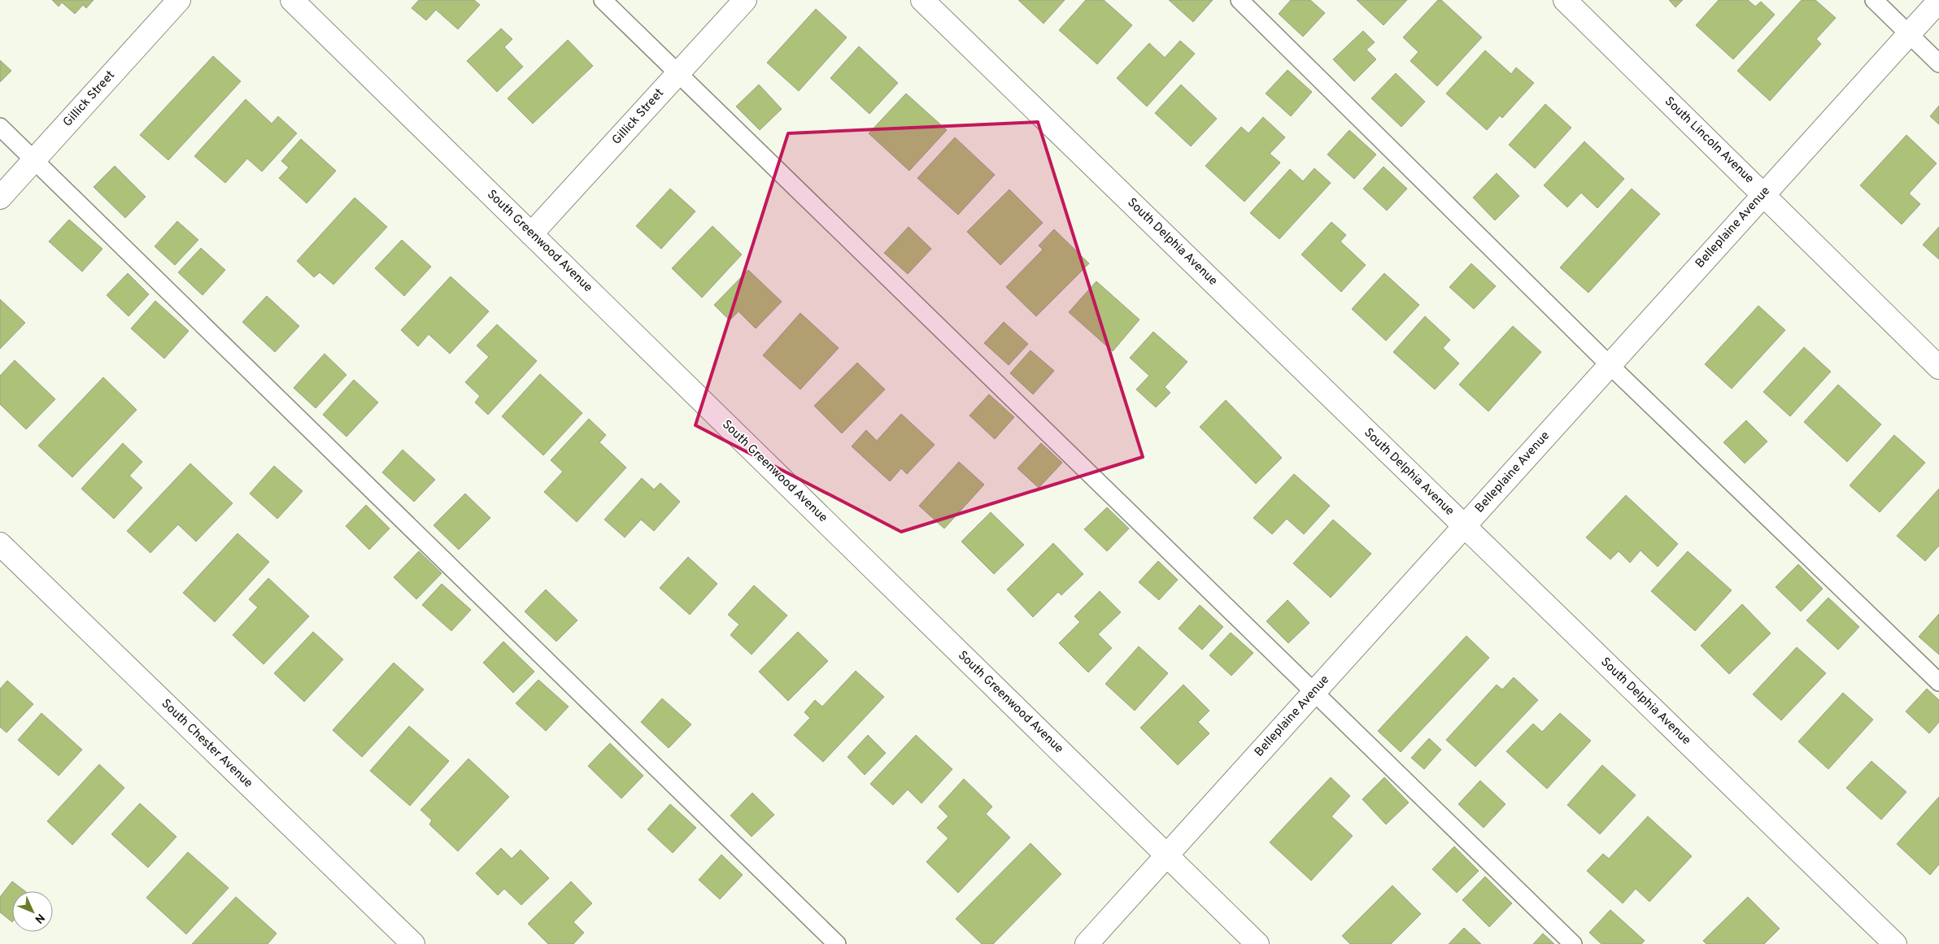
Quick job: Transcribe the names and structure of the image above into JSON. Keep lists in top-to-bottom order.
{
  "streets": {
    "street": [
      "Gillick Street",
      "South Lincoln Avenue",
      "Belleplaine Avenue",
      "South Greenwood Avenue",
      "South Delphia Avenue",
      "South Chester Avenue"
    ]
  },
  "crossings": [
    ["Gillick Street", "South Greenwood Avenue"],
    ["South Lincoln Avenue", "Belleplaine Avenue"],
    ["Belleplaine Avenue", "South Greenwood Avenue"],
    ["Belleplaine Avenue", "South Delphia Avenue"]
  ],
  "north": "bottom right"
}
